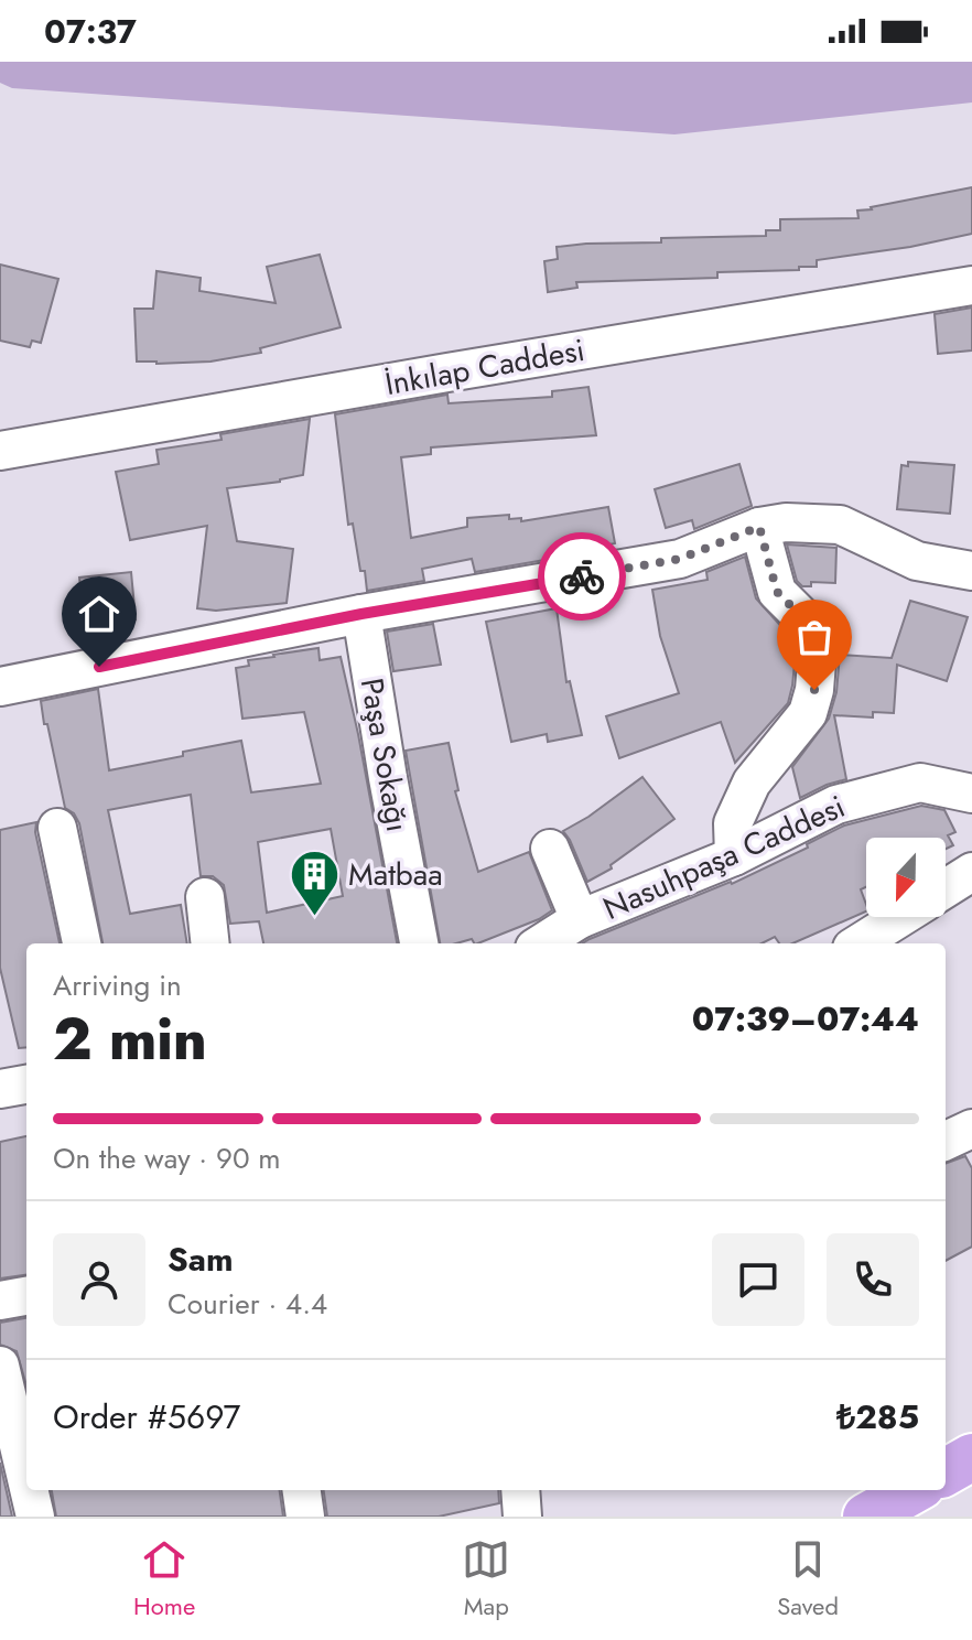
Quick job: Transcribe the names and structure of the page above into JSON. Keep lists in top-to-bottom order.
{
  "streets": {
    "street": ["İnkılap Caddesi", "Paşa Sokağı", "Nasuhpaşa Caddesi"]
  },
  "places": {
    "building": ["Matbaa"]
  },
  "north": "bottom",
  "page": {
    "status": "07:37",
    "heading": ["2 min", "Arriving in", "07:39–07:44"],
    "panel": [
      "Sam",
      "Courier · 4.4",
      "Order #5697",
      "₺285"
    ],
    "bar": "On the way · 90 m",
    "tabs": ["Home", "Map", "Saved"]
  }
}
